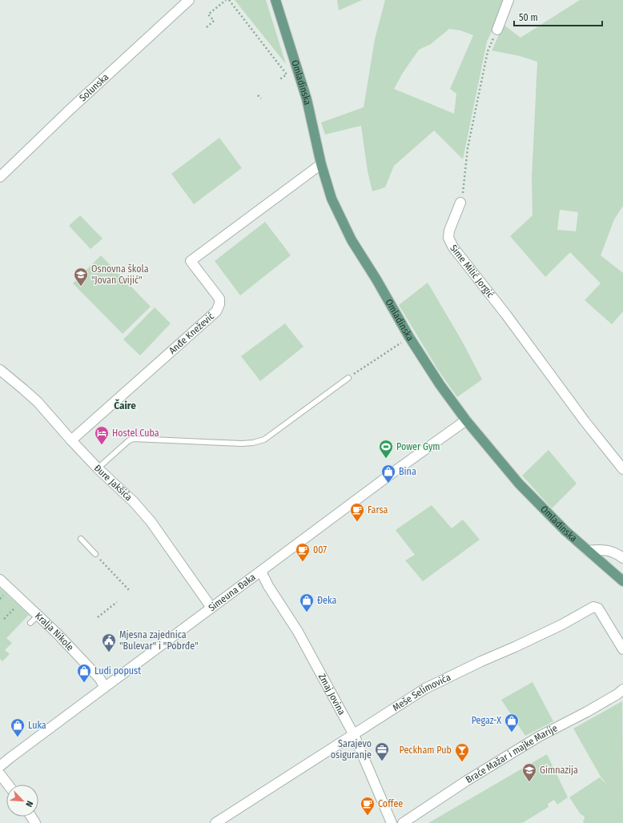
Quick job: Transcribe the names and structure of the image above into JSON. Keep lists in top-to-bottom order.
{
  "streets": {
    "main road": ["Omladinska"],
    "street": [
      "Solunska",
      "Sime Milić Jorgić",
      "Anđe Knežević",
      "Đure Jakšića",
      "Simeuna Đaka",
      "Kralja Nikole",
      "Meše Selimovića",
      "Zmaj Jovina",
      "Braće Mažar i majke Marije"
    ]
  },
  "crossings": [
    ["Omladinska", "Anđe Knežević"],
    ["Omladinska", "Simeuna Đaka"],
    ["Anđe Knežević", "Đure Jakšića"],
    ["Đure Jakšića", "Simeuna Đaka"],
    ["Simeuna Đaka", "Kralja Nikole"],
    ["Simeuna Đaka", "Zmaj Jovina"],
    ["Meše Selimovića", "Zmaj Jovina"]
  ],
  "districts": ["Čaire"],
  "places": {
    "school or university": ["Osnovna škola \"Jovan Cvijić\"", "Gimnazija"],
    "hotel": ["Hostel Cuba"],
    "sports": ["Power Gym"],
    "shop": [
      "Bina",
      "Đeka",
      "Ludi popust",
      "Pegaz-X",
      "Luka"
    ],
    "cafe": ["Farsa", "007", "Coffee"],
    "public building": ["Mjesna zajednica \"Bulevar\" i \"Pobrđe\""],
    "office": ["Sarajevo osiguranje"],
    "bar": ["Peckham Pub"]
  },
  "scale_bar": "50 m",
  "north": "bottom right"
}
